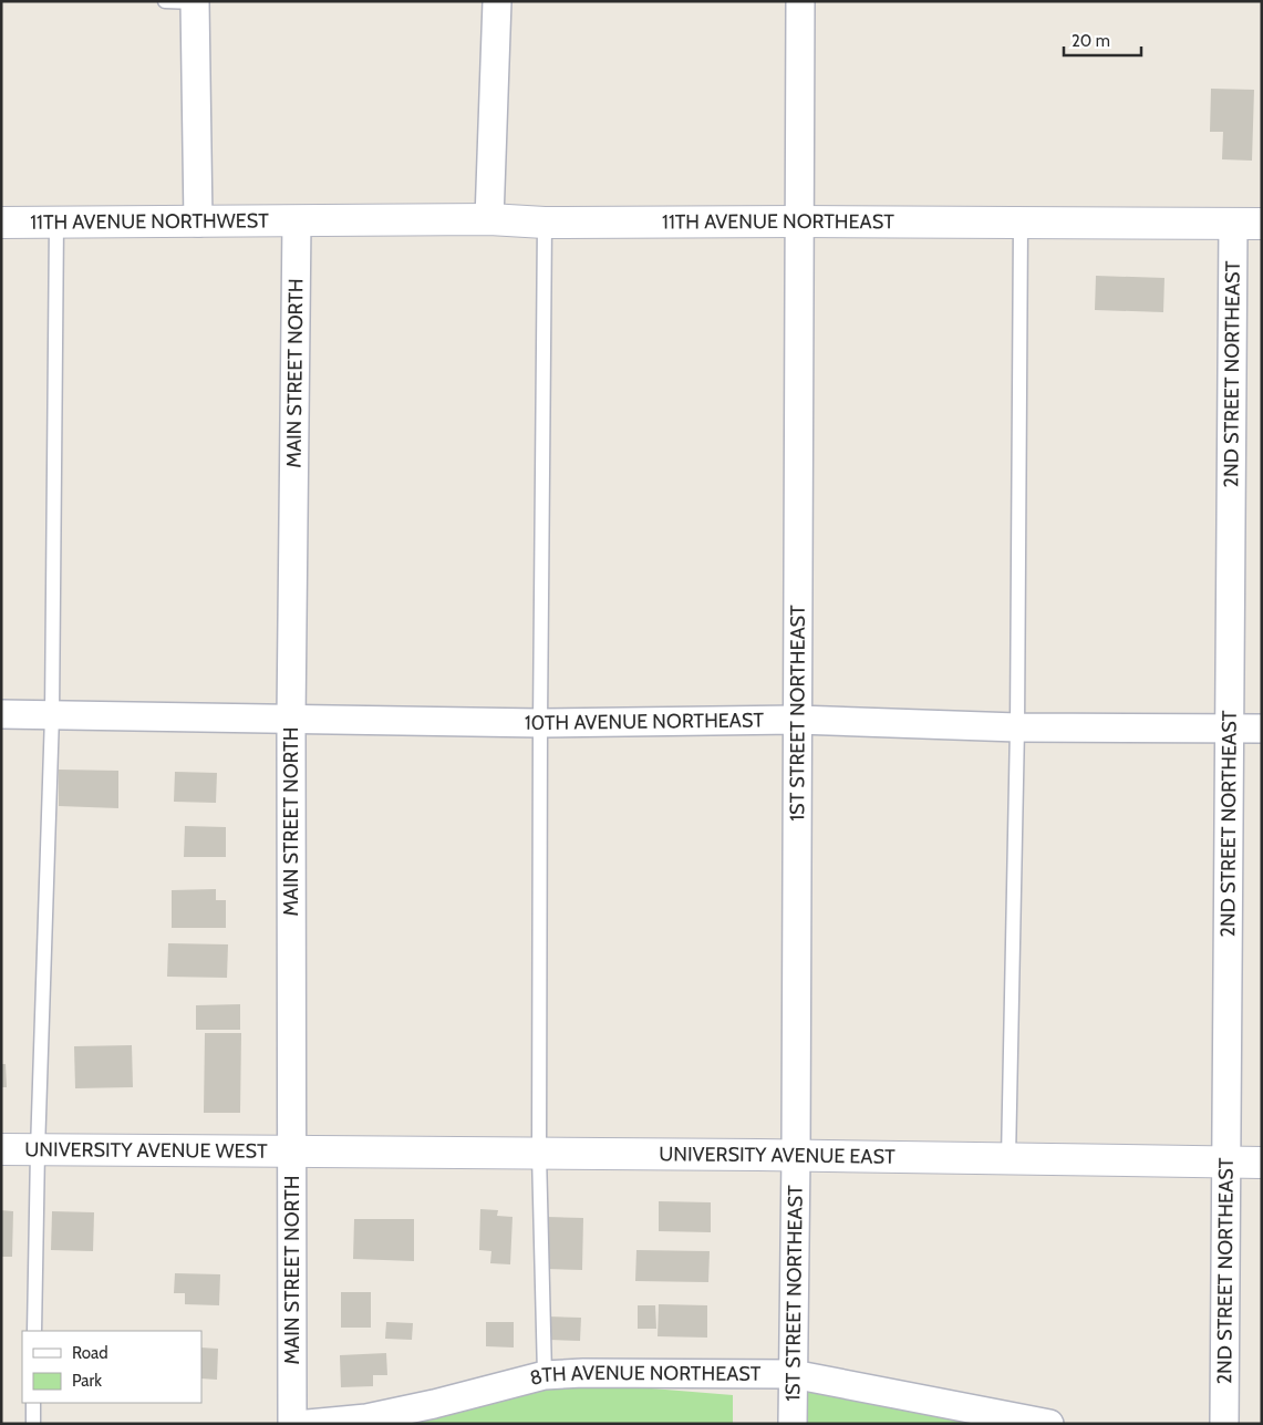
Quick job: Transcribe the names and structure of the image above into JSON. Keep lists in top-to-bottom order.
{
  "streets": {
    "street": [
      "11TH AVENUE NORTHWEST",
      "11TH AVENUE NORTHEAST",
      "MAIN STREET NORTH",
      "2ND STREET NORTHEAST",
      "1ST STREET NORTHEAST",
      "10TH AVENUE NORTHEAST",
      "UNIVERSITY AVENUE WEST",
      "UNIVERSITY AVENUE EAST",
      "8TH AVENUE NORTHEAST"
    ]
  },
  "crossings": [
    ["11TH AVENUE NORTHWEST", "11TH AVENUE NORTHEAST"],
    ["11TH AVENUE NORTHWEST", "MAIN STREET NORTH"],
    ["11TH AVENUE NORTHEAST", "MAIN STREET NORTH"],
    ["11TH AVENUE NORTHEAST", "2ND STREET NORTHEAST"],
    ["11TH AVENUE NORTHEAST", "1ST STREET NORTHEAST"],
    ["MAIN STREET NORTH", "10TH AVENUE NORTHEAST"],
    ["MAIN STREET NORTH", "UNIVERSITY AVENUE WEST"],
    ["MAIN STREET NORTH", "UNIVERSITY AVENUE EAST"],
    ["2ND STREET NORTHEAST", "10TH AVENUE NORTHEAST"],
    ["2ND STREET NORTHEAST", "UNIVERSITY AVENUE EAST"],
    ["1ST STREET NORTHEAST", "10TH AVENUE NORTHEAST"],
    ["1ST STREET NORTHEAST", "UNIVERSITY AVENUE EAST"],
    ["1ST STREET NORTHEAST", "8TH AVENUE NORTHEAST"],
    ["UNIVERSITY AVENUE WEST", "UNIVERSITY AVENUE EAST"]
  ],
  "legend": ["Road", "Park"],
  "scale_bar": "20 m"
}
